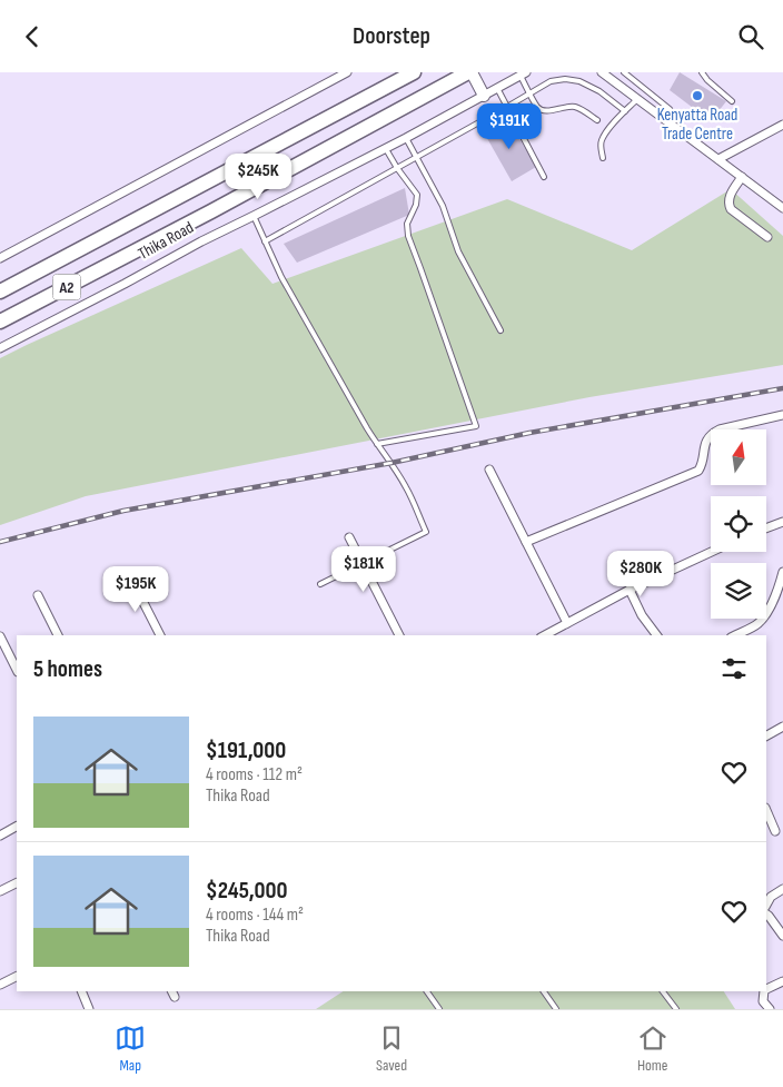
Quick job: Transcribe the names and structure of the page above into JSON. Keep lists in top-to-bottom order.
{
  "streets": {
    "highway": ["Thika Road", "A2"]
  },
  "places": ["Kenyatta Road Trade Centre"],
  "north": "top",
  "page": {
    "header": "Doorstep",
    "price": [
      "$191K",
      "$245K",
      "$181K",
      "$280K",
      "$195K"
    ],
    "heading": "5 homes",
    "list": [
      {
        "name": "$191,000",
        "note": "4 rooms · 112 m² · Thika Road"
      },
      {
        "name": "$245,000",
        "note": "4 rooms · 144 m² · Thika Road"
      }
    ],
    "tabs": ["Map", "Saved", "Home"]
  }
}
